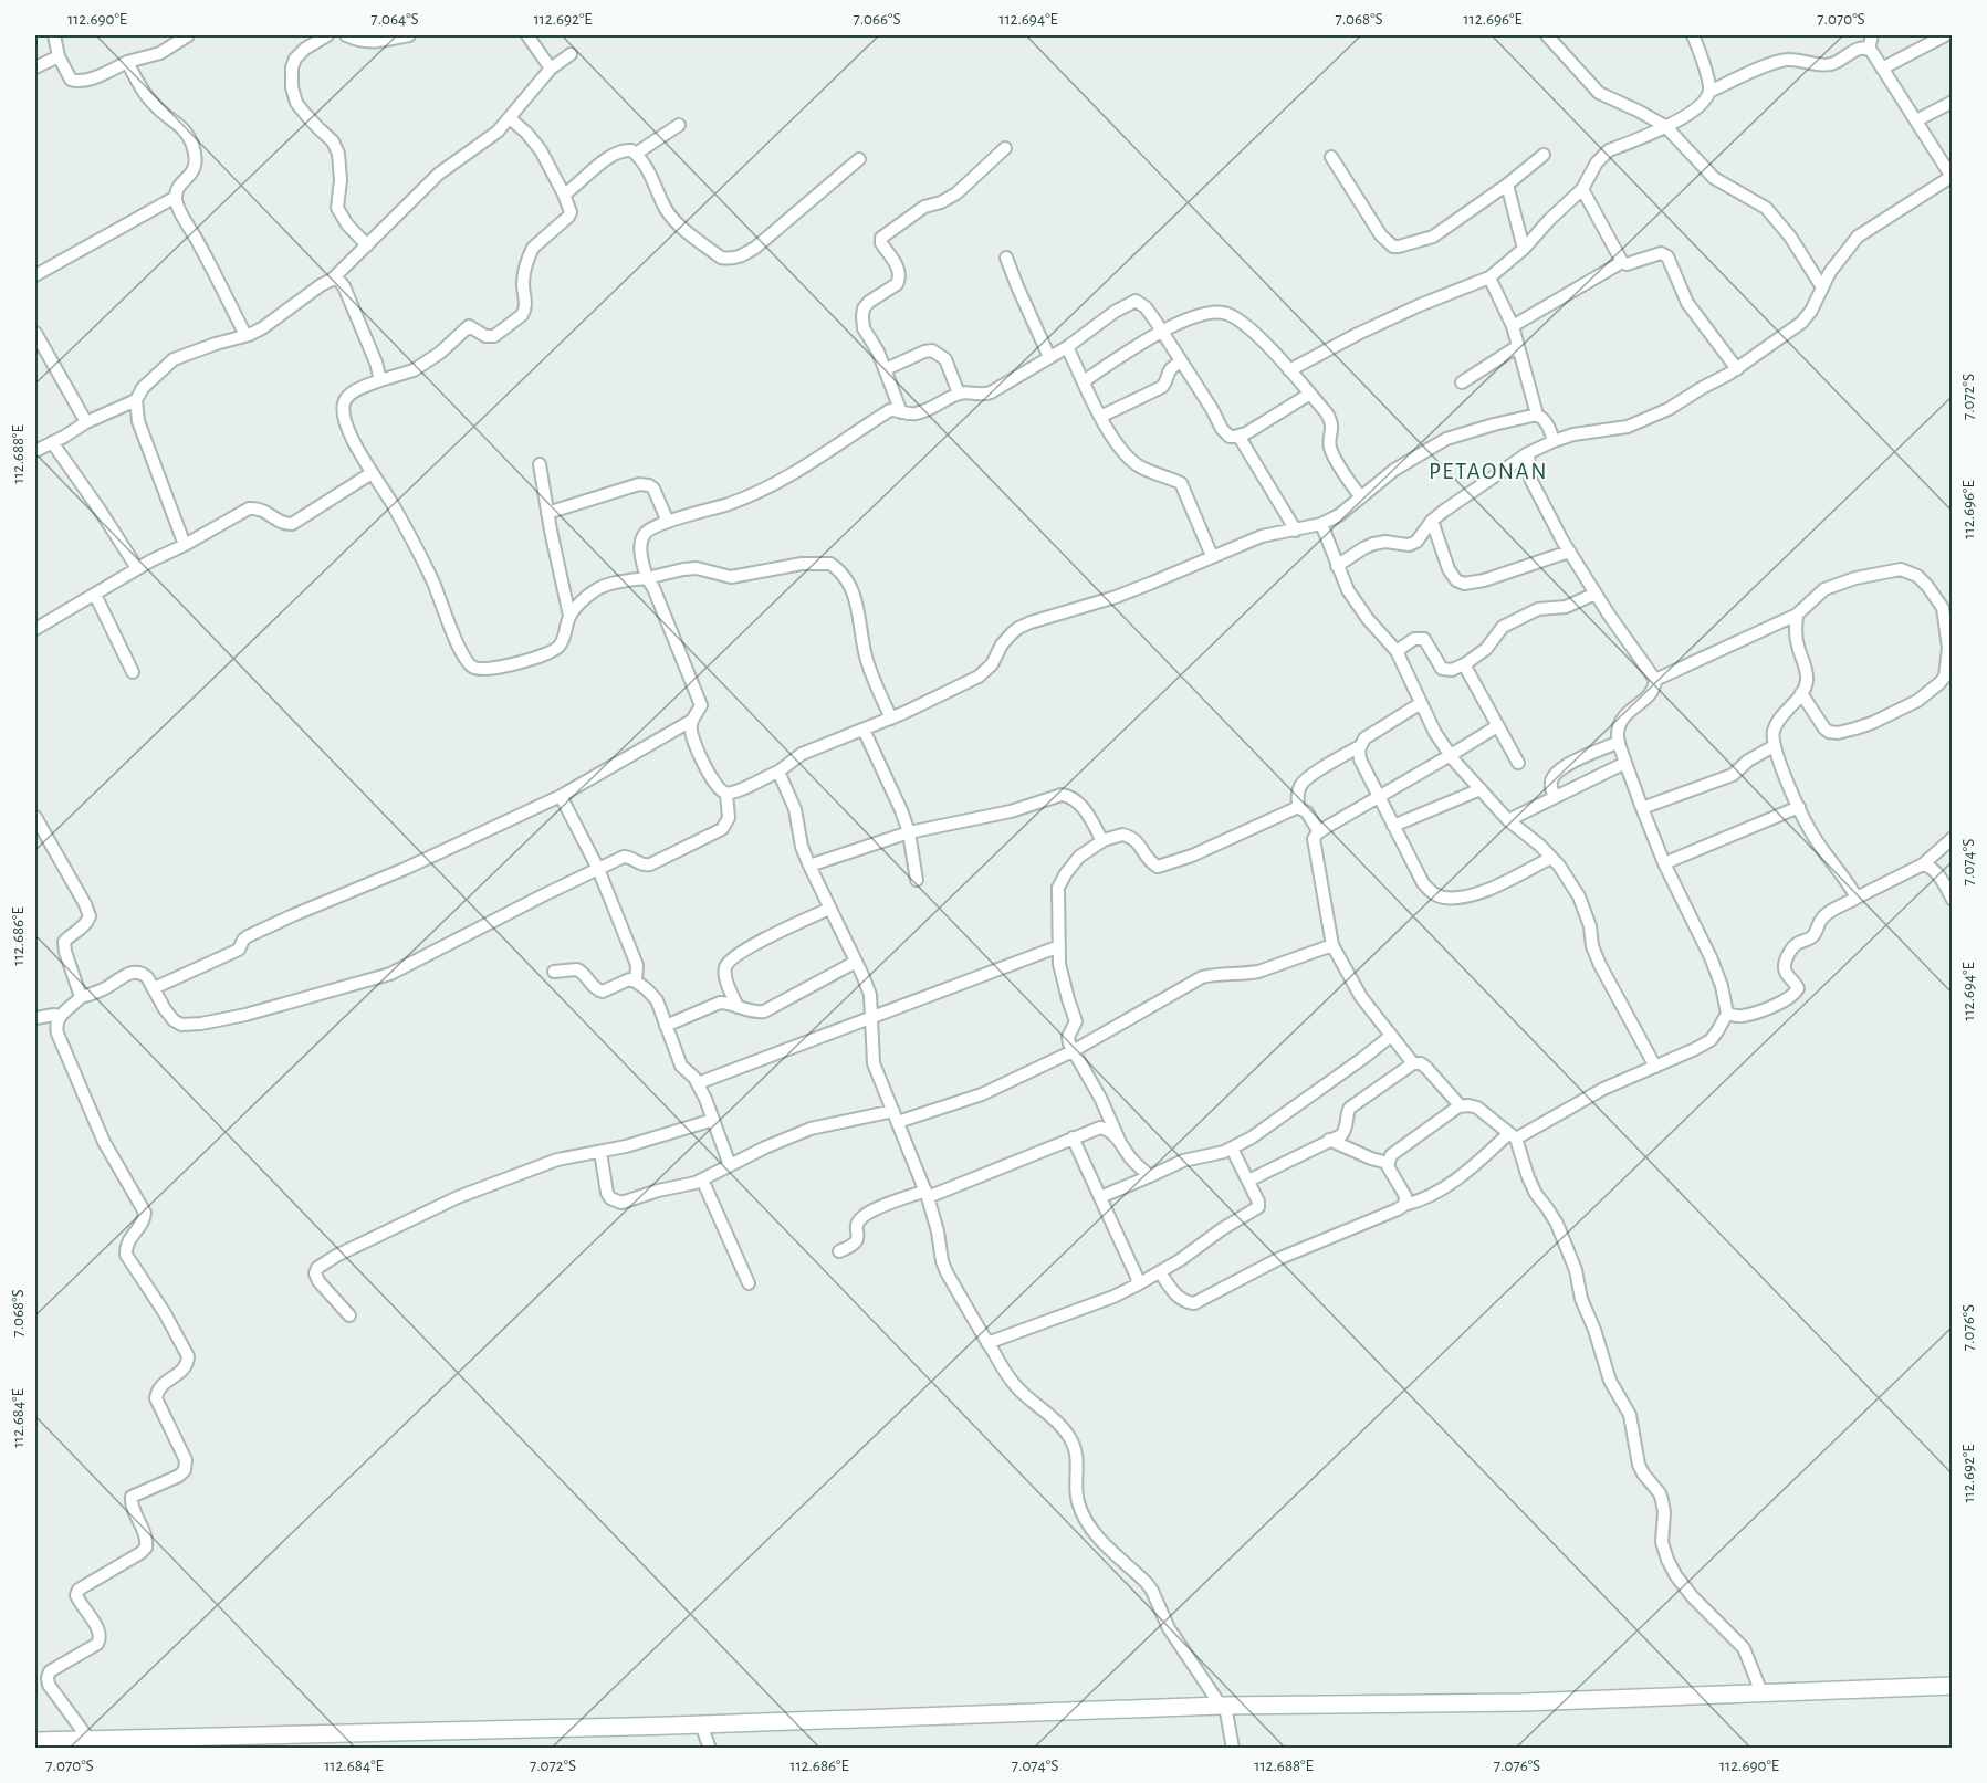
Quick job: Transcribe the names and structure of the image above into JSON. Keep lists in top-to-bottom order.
{
  "districts": ["PETAONAN"],
  "coordinates": [
    "112.690°E",
    "7.064°S",
    "112.692°E",
    "7.066°S",
    "112.694°E",
    "7.068°S",
    "112.696°E",
    "7.070°S",
    "7.072°S",
    "112.688°E",
    "7.074°S",
    "112.686°E",
    "7.076°S",
    "112.684°E"
  ]
}
